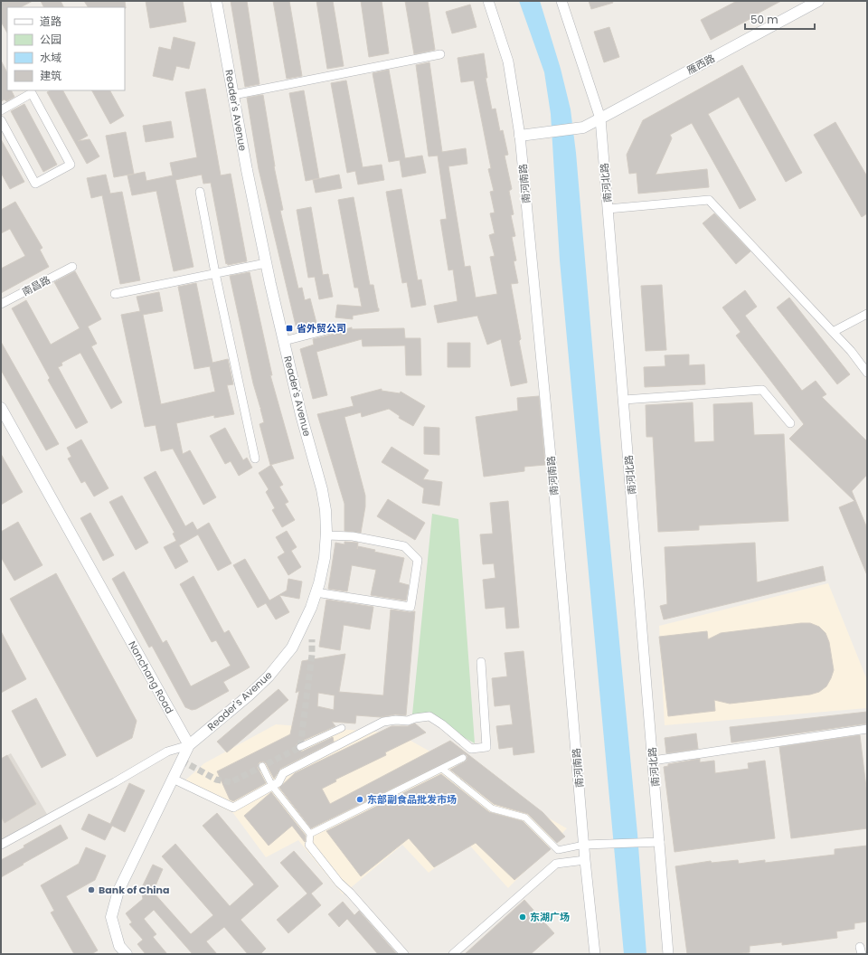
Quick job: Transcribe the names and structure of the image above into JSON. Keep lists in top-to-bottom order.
{
  "streets": {
    "main road": ["雁西路", "Reader's Avenue", "Nanchang Road"],
    "street": ["南河北路", "南河南路", "南昌路"]
  },
  "crossings": [
    ["雁西路", "南河北路"],
    ["雁西路", "南河南路"],
    ["Reader's Avenue", "Nanchang Road"]
  ],
  "places": {
    "transit": ["省外贸公司"],
    "other": ["东部副食品批发市场", "Bank of China", "东湖广场"]
  },
  "legend": [
    "道路",
    "公园",
    "水域",
    "建筑"
  ],
  "scale_bar": "50 m"
}
